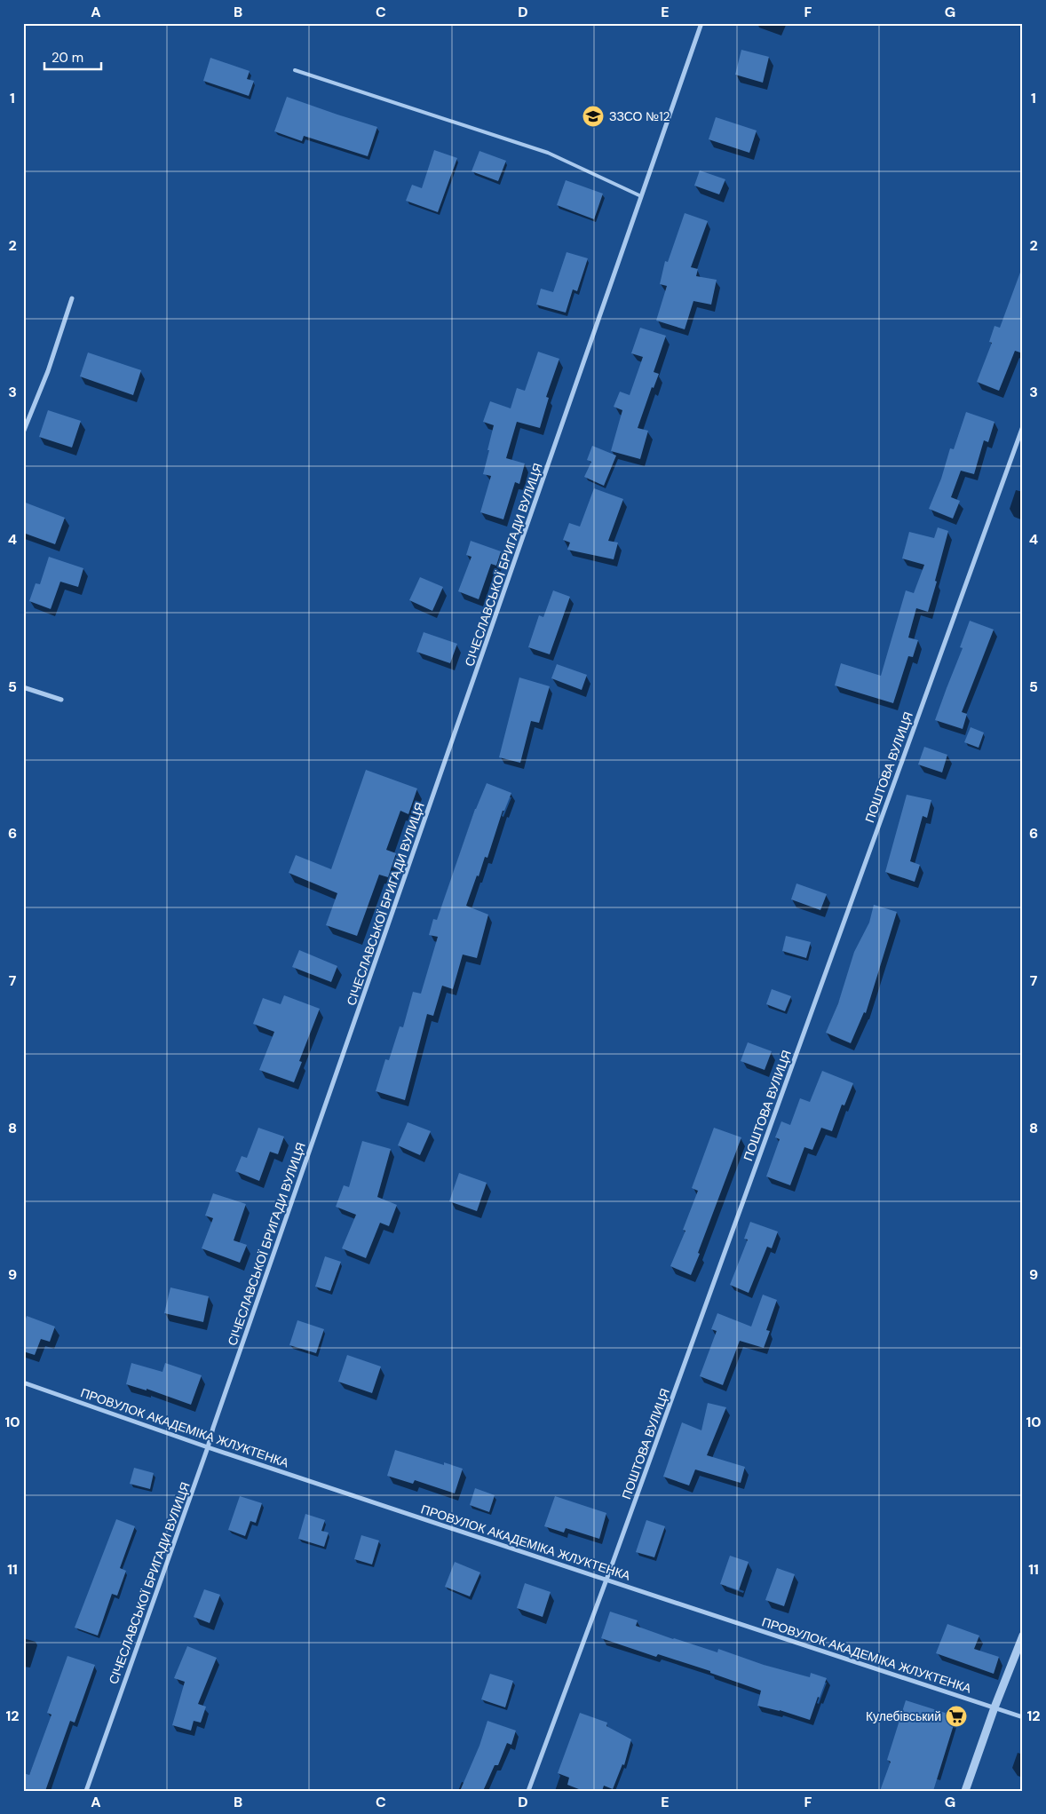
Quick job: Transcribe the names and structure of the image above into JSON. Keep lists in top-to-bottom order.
{
  "streets": {
    "street": ["СІЧЕСЛАВСЬКОЇ БРИГАДИ ВУЛИЦЯ", "ПОШТОВА ВУЛИЦЯ", "ПРОВУЛОК АКАДЕМІКА ЖЛУКТЕНКА"]
  },
  "crossings": [
    ["СІЧЕСЛАВСЬКОЇ БРИГАДИ ВУЛИЦЯ", "ПРОВУЛОК АКАДЕМІКА ЖЛУКТЕНКА"],
    ["ПОШТОВА ВУЛИЦЯ", "ПРОВУЛОК АКАДЕМІКА ЖЛУКТЕНКА"]
  ],
  "places": {
    "school or university": ["ЗЗСО №12"],
    "supermarket": ["Кулебівський"]
  },
  "scale_bar": "20 m",
  "grid": {
    "columns": [
      "A",
      "B",
      "C",
      "D",
      "E",
      "F",
      "G"
    ],
    "rows": [
      "1",
      "2",
      "3",
      "4",
      "5",
      "6",
      "7",
      "8",
      "9",
      "10",
      "11",
      "12"
    ]
  }
}
